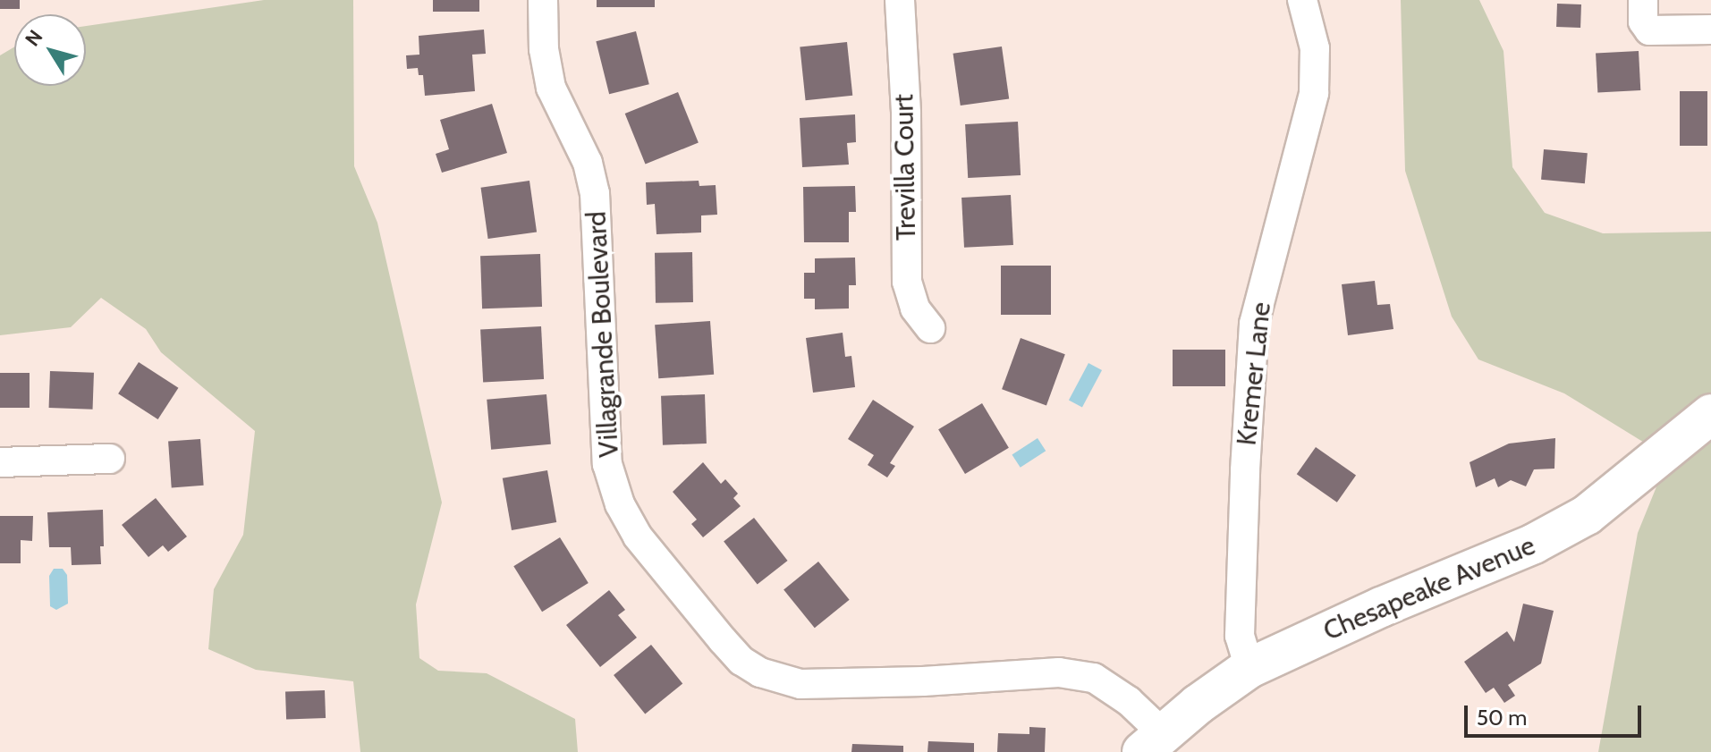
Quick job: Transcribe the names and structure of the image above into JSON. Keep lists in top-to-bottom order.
{
  "streets": {
    "street": [
      "Trevilla Court",
      "Villagrande Boulevard",
      "Kremer Lane",
      "Chesapeake Avenue"
    ]
  },
  "crossings": [
    ["Villagrande Boulevard", "Chesapeake Avenue"],
    ["Kremer Lane", "Chesapeake Avenue"]
  ],
  "scale_bar": "50 m",
  "north": "top left"
}
